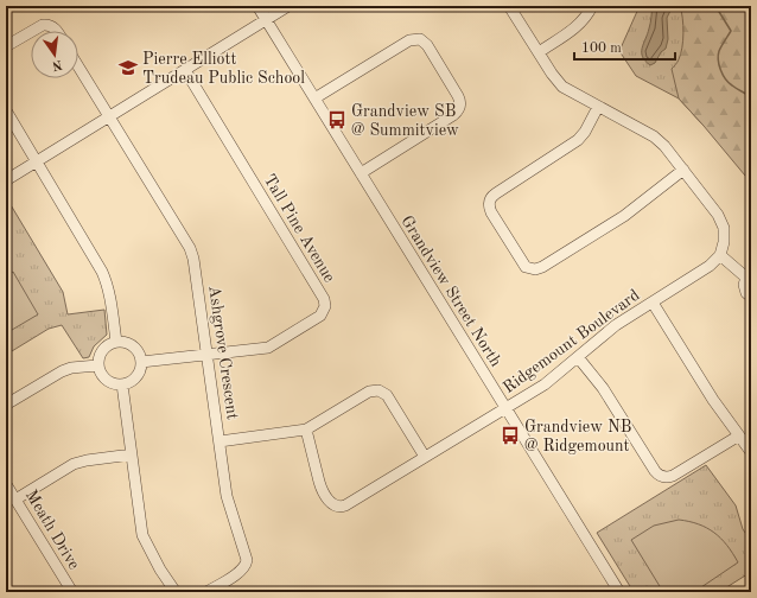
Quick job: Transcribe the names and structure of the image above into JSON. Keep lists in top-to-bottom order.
{
  "streets": {
    "street": [
      "Tall Pine Avenue",
      "Grandview Street North",
      "Ridgemount Boulevard",
      "Ashgrove Crescent",
      "Meath Drive"
    ]
  },
  "crossings": [
    ["Tall Pine Avenue", "Ashgrove Crescent"],
    ["Grandview Street North", "Ridgemount Boulevard"]
  ],
  "places": {
    "school or university": ["Pierre Elliott Trudeau Public School"],
    "bus stop": ["Grandview SB @ Summitview", "Grandview NB @ Ridgemount"]
  },
  "scale_bar": "100 m",
  "north": "bottom"
}
